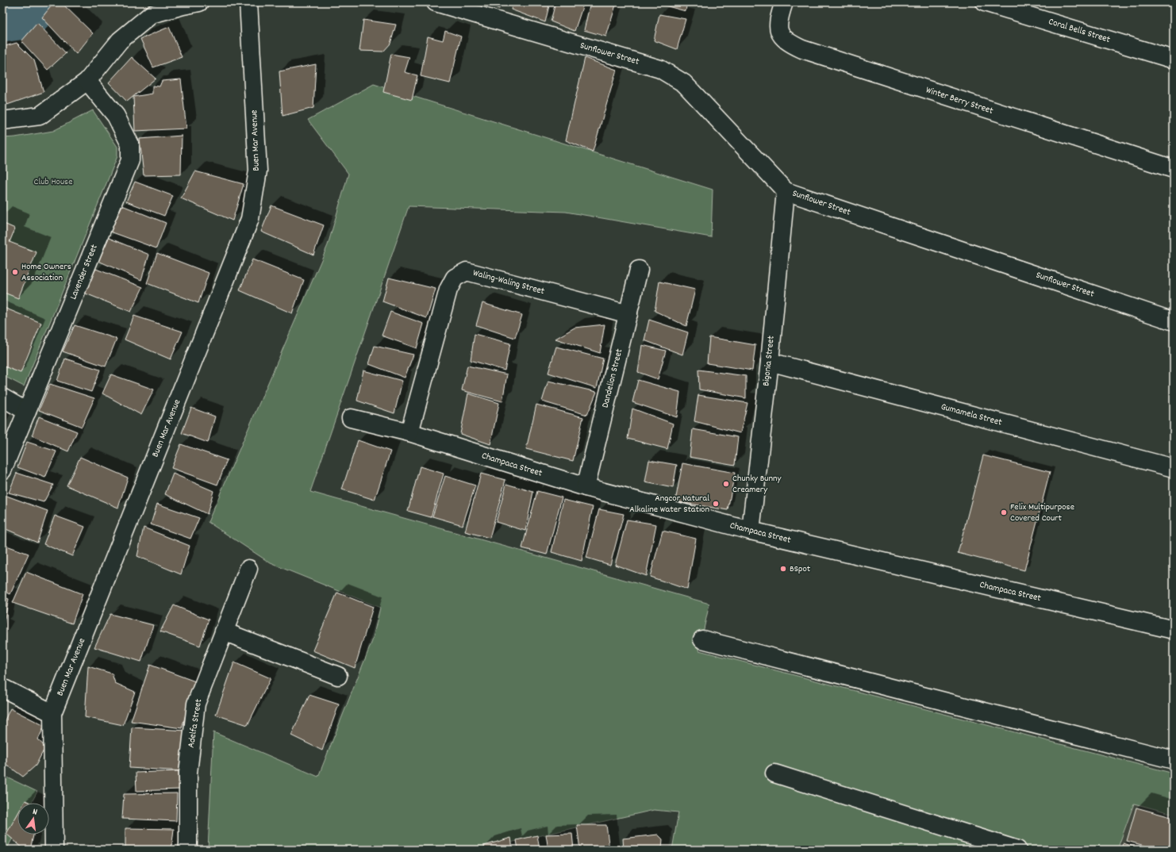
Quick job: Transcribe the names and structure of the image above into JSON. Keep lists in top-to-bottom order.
{
  "streets": {
    "street": [
      "Coral Bells Street",
      "Sunflower Street",
      "Winter Berry Street",
      "Buen Mar Avenue",
      "Lavender Street",
      "Waling-Waling Street",
      "Bigonia Street",
      "Dandelion Street",
      "Gumamela Street",
      "Champaca Street",
      "Adelfa Street"
    ]
  },
  "crossings": [
    ["Sunflower Street", "Bigonia Street"],
    ["Waling-Waling Street", "Dandelion Street"],
    ["Waling-Waling Street", "Champaca Street"],
    ["Bigonia Street", "Gumamela Street"],
    ["Bigonia Street", "Champaca Street"],
    ["Dandelion Street", "Champaca Street"]
  ],
  "parks": ["Club House"],
  "places": [
    "Home Owners Association",
    "Chunky Bunny Creamery",
    "Angcor Natural Alkaline Water Station",
    "Felix Multipurpose Covered Court",
    "BSpot"
  ],
  "north": "top"
}
